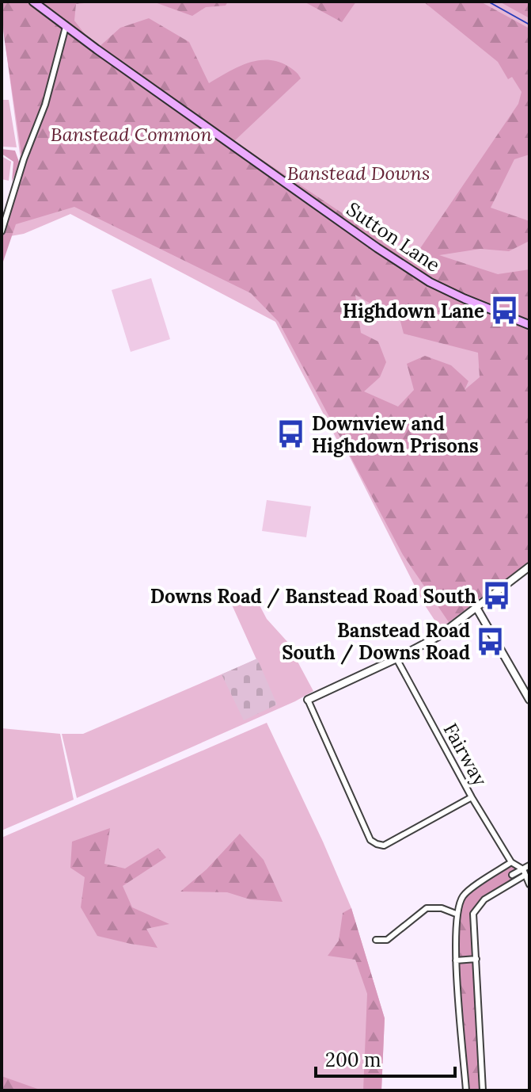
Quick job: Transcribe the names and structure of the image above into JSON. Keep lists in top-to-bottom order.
{
  "streets": {
    "main road": ["Sutton Lane"],
    "street": ["Fairway"]
  },
  "parks": ["Banstead Common", "Banstead Downs"],
  "places": {
    "bus stop": [
      "Highdown Lane",
      "Downview and Highdown Prisons",
      "Downs Road / Banstead Road South",
      "Banstead Road South / Downs Road"
    ]
  },
  "scale_bar": "200 m"
}
